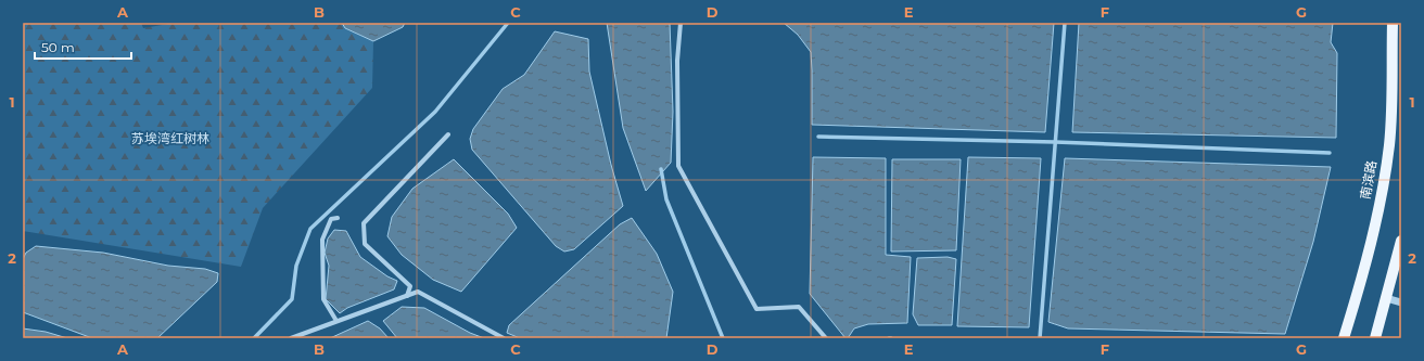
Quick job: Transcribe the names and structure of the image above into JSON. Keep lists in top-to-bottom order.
{
  "streets": {
    "main road": ["南滨路"]
  },
  "parks": ["苏埃湾红树林"],
  "scale_bar": "50 m",
  "grid": {
    "columns": [
      "A",
      "B",
      "C",
      "D",
      "E",
      "F",
      "G"
    ],
    "rows": ["1", "2"]
  }
}
